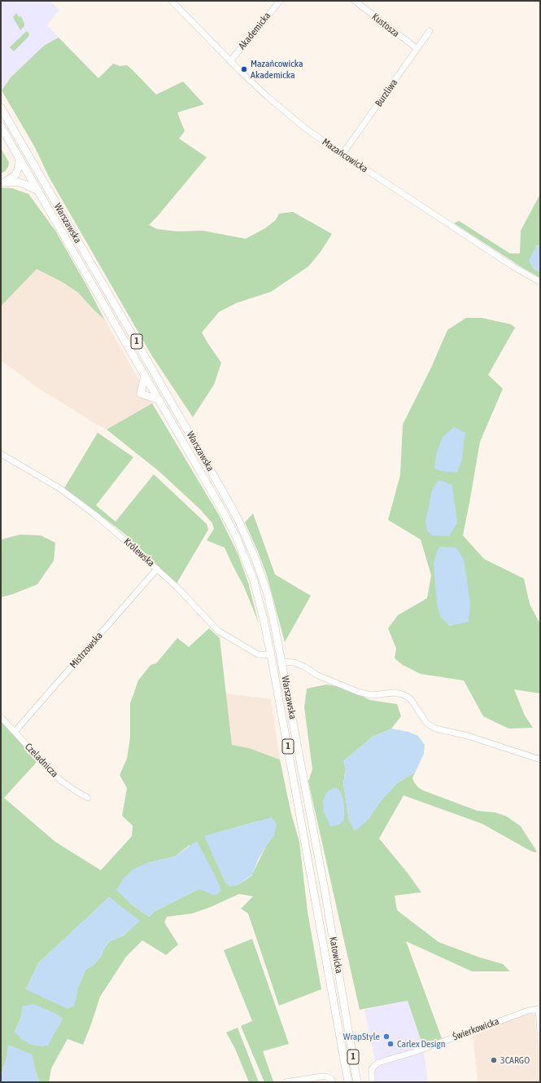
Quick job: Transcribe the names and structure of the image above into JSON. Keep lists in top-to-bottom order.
{
  "streets": {
    "main road": ["Warszawska", "1", "Katowicka"],
    "street": [
      "Kustosza",
      "Akademicka",
      "Burzliwa",
      "Mazańcowicka",
      "Królewska",
      "Mistrzowska",
      "Czeladnicza",
      "Świerkowicka"
    ]
  },
  "crossings": [
    ["Kustosza", "Burzliwa"],
    ["Akademicka", "Mazańcowicka"],
    ["Burzliwa", "Mazańcowicka"],
    ["Warszawska", "Królewska"],
    ["Warszawska", "Katowicka"],
    ["Królewska", "Mistrzowska"],
    ["Mistrzowska", "Czeladnicza"]
  ],
  "places": [
    "Mazańcowicka Akademicka",
    "WrapStyle",
    "Carlex Design",
    "3CARGO"
  ]
}
